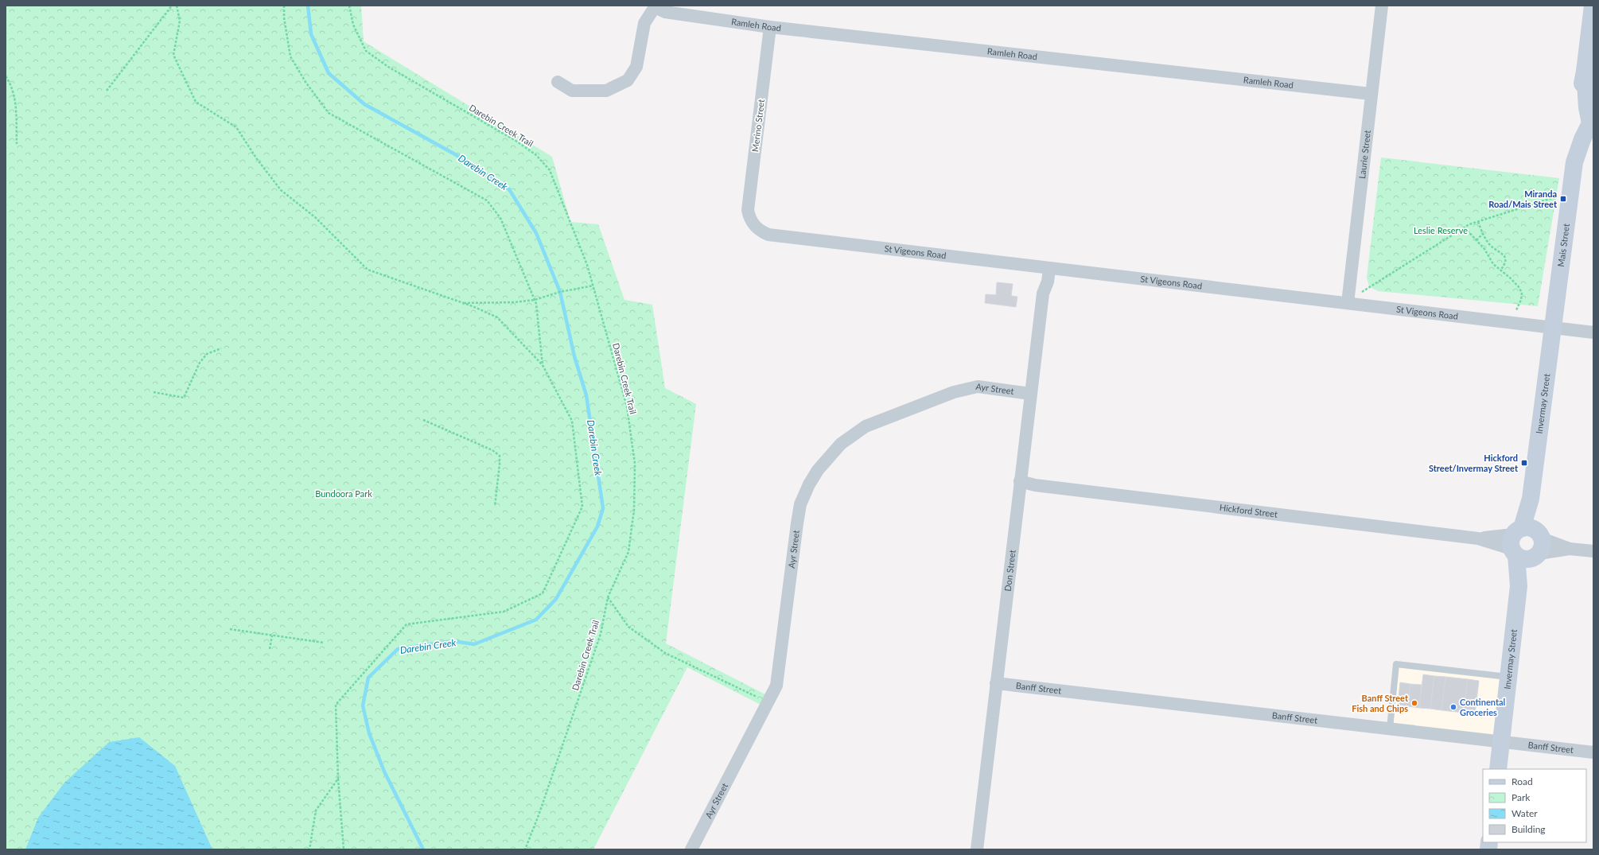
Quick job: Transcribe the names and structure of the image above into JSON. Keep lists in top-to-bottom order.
{
  "streets": {
    "street": [
      "Ramleh Road",
      "Merino Street",
      "Laurie Street",
      "Mais Street",
      "St Vigeons Road",
      "Ayr Street",
      "Invermay Street",
      "Hickford Street",
      "Don Street",
      "Banff Street"
    ],
    "path": ["Darebin Creek Trail"]
  },
  "crossings": [
    ["Ramleh Road", "Merino Street"],
    ["Ramleh Road", "Laurie Street"],
    ["Merino Street", "St Vigeons Road"],
    ["Laurie Street", "St Vigeons Road"],
    ["Mais Street", "St Vigeons Road"],
    ["Mais Street", "Invermay Street"],
    ["St Vigeons Road", "Invermay Street"],
    ["St Vigeons Road", "Don Street"],
    ["Ayr Street", "Don Street"],
    ["Invermay Street", "Hickford Street"],
    ["Invermay Street", "Banff Street"],
    ["Hickford Street", "Don Street"],
    ["Don Street", "Banff Street"]
  ],
  "water": ["Darebin Creek"],
  "parks": ["Leslie Reserve", "Bundoora Park"],
  "places": {
    "transit": ["Miranda Road/Mais Street", "Hickford Street/Invermay Street"],
    "other": ["Banff Street Fish and Chips", "Continental Groceries"]
  },
  "legend": [
    "Road",
    "Park",
    "Water",
    "Building"
  ]
}
